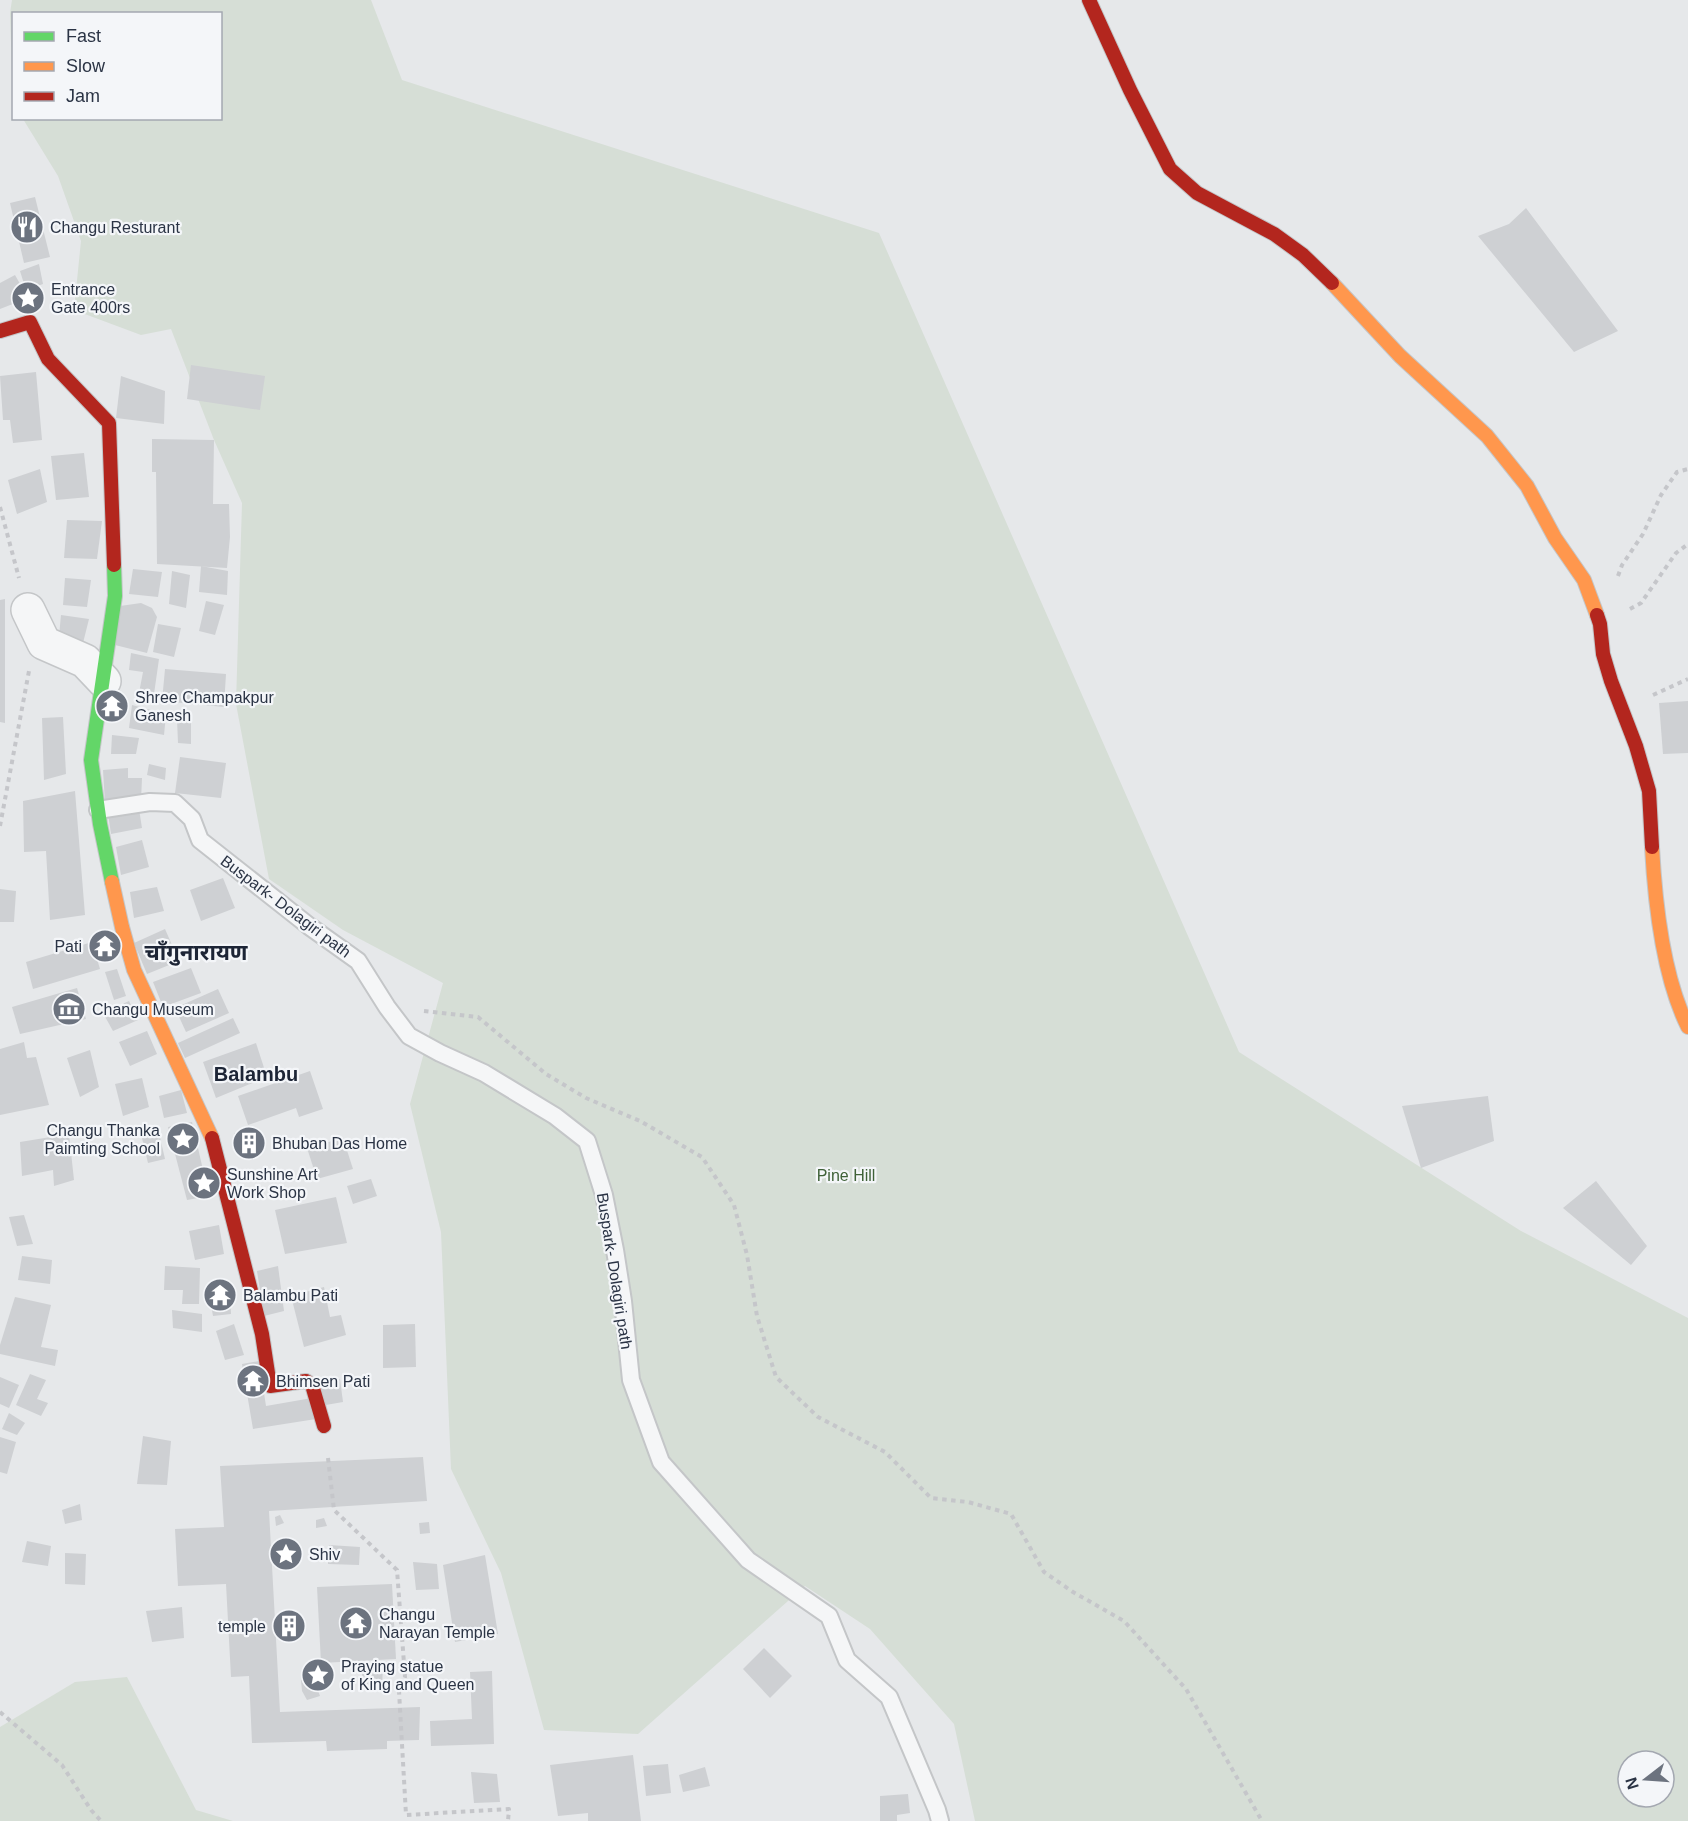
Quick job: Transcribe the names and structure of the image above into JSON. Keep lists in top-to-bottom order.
{
  "streets": {
    "lane": ["Buspark- Dolagiri path"]
  },
  "districts": ["चाँगुनारायण", "Balambu"],
  "parks": ["Pine Hill"],
  "places": {
    "restaurant": ["Changu Resturant"],
    "place": [
      "Entrance Gate 400rs",
      "Changu Thanka Paimting School",
      "Sunshine Art Work Shop",
      "Shiv",
      "Praying statue of King and Queen"
    ],
    "temple": [
      "Shree Champakpur Ganesh",
      "Pati",
      "Balambu Pati",
      "Bhimsen Pati",
      "Changu Narayan Temple"
    ],
    "museum": ["Changu Museum"],
    "building": ["Bhuban Das Home", "temple"]
  },
  "legend": ["Fast", "Slow", "Jam"],
  "north": "left"
}
